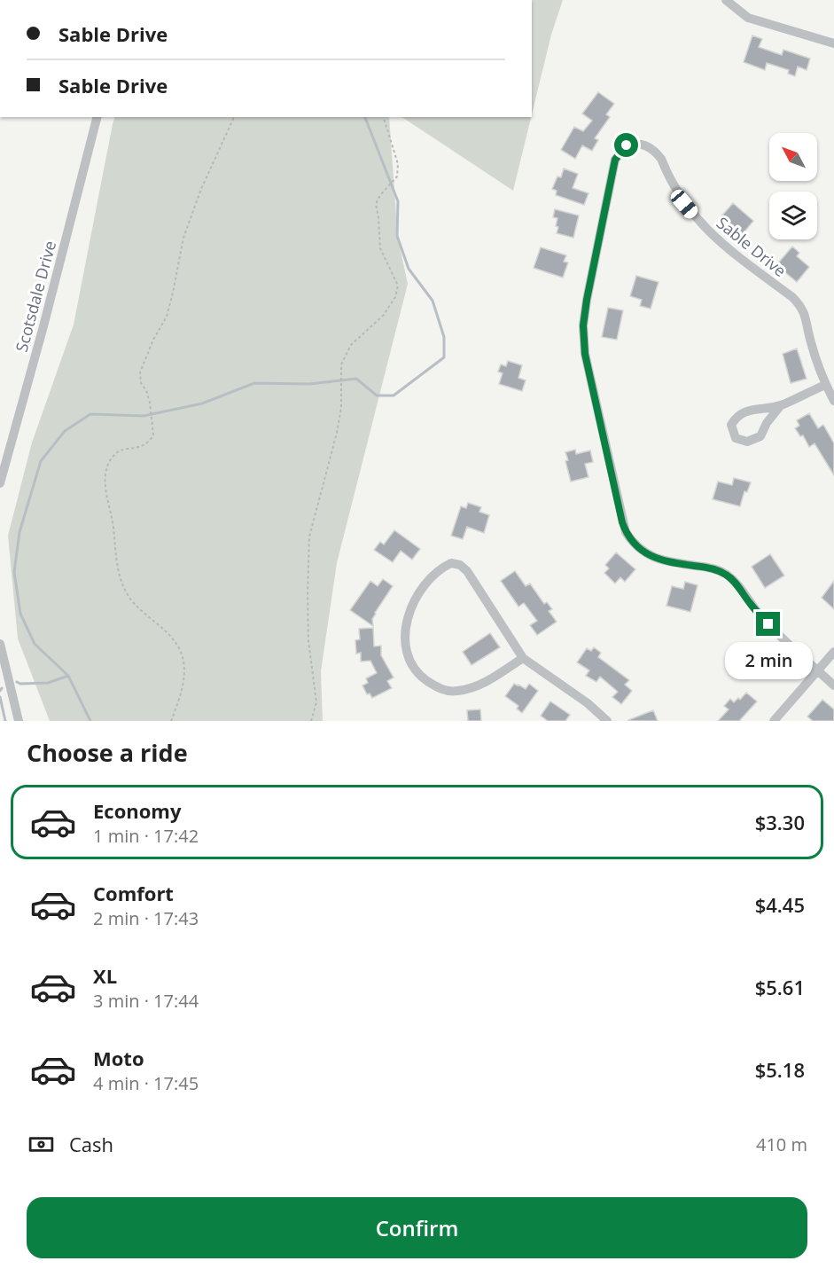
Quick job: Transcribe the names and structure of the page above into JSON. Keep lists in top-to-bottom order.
{
  "streets": {
    "street": ["Sable Drive", "Scotsdale Drive"]
  },
  "north": "top left",
  "page": {
    "banner": ["Sable Drive", "Sable Drive"],
    "bubble": "2 min",
    "heading": "Choose a ride",
    "list": [
      {
        "name": "Economy",
        "note": "1 min · 17:42",
        "value": "$3.30"
      },
      {
        "name": "Comfort",
        "note": "2 min · 17:43",
        "value": "$4.45"
      },
      {
        "name": "XL",
        "note": "3 min · 17:44",
        "value": "$5.61"
      },
      {
        "name": "Moto",
        "note": "4 min · 17:45",
        "value": "$5.18"
      }
    ],
    "pay": ["Cash", "410 m"],
    "buttons": "Confirm"
  }
}
